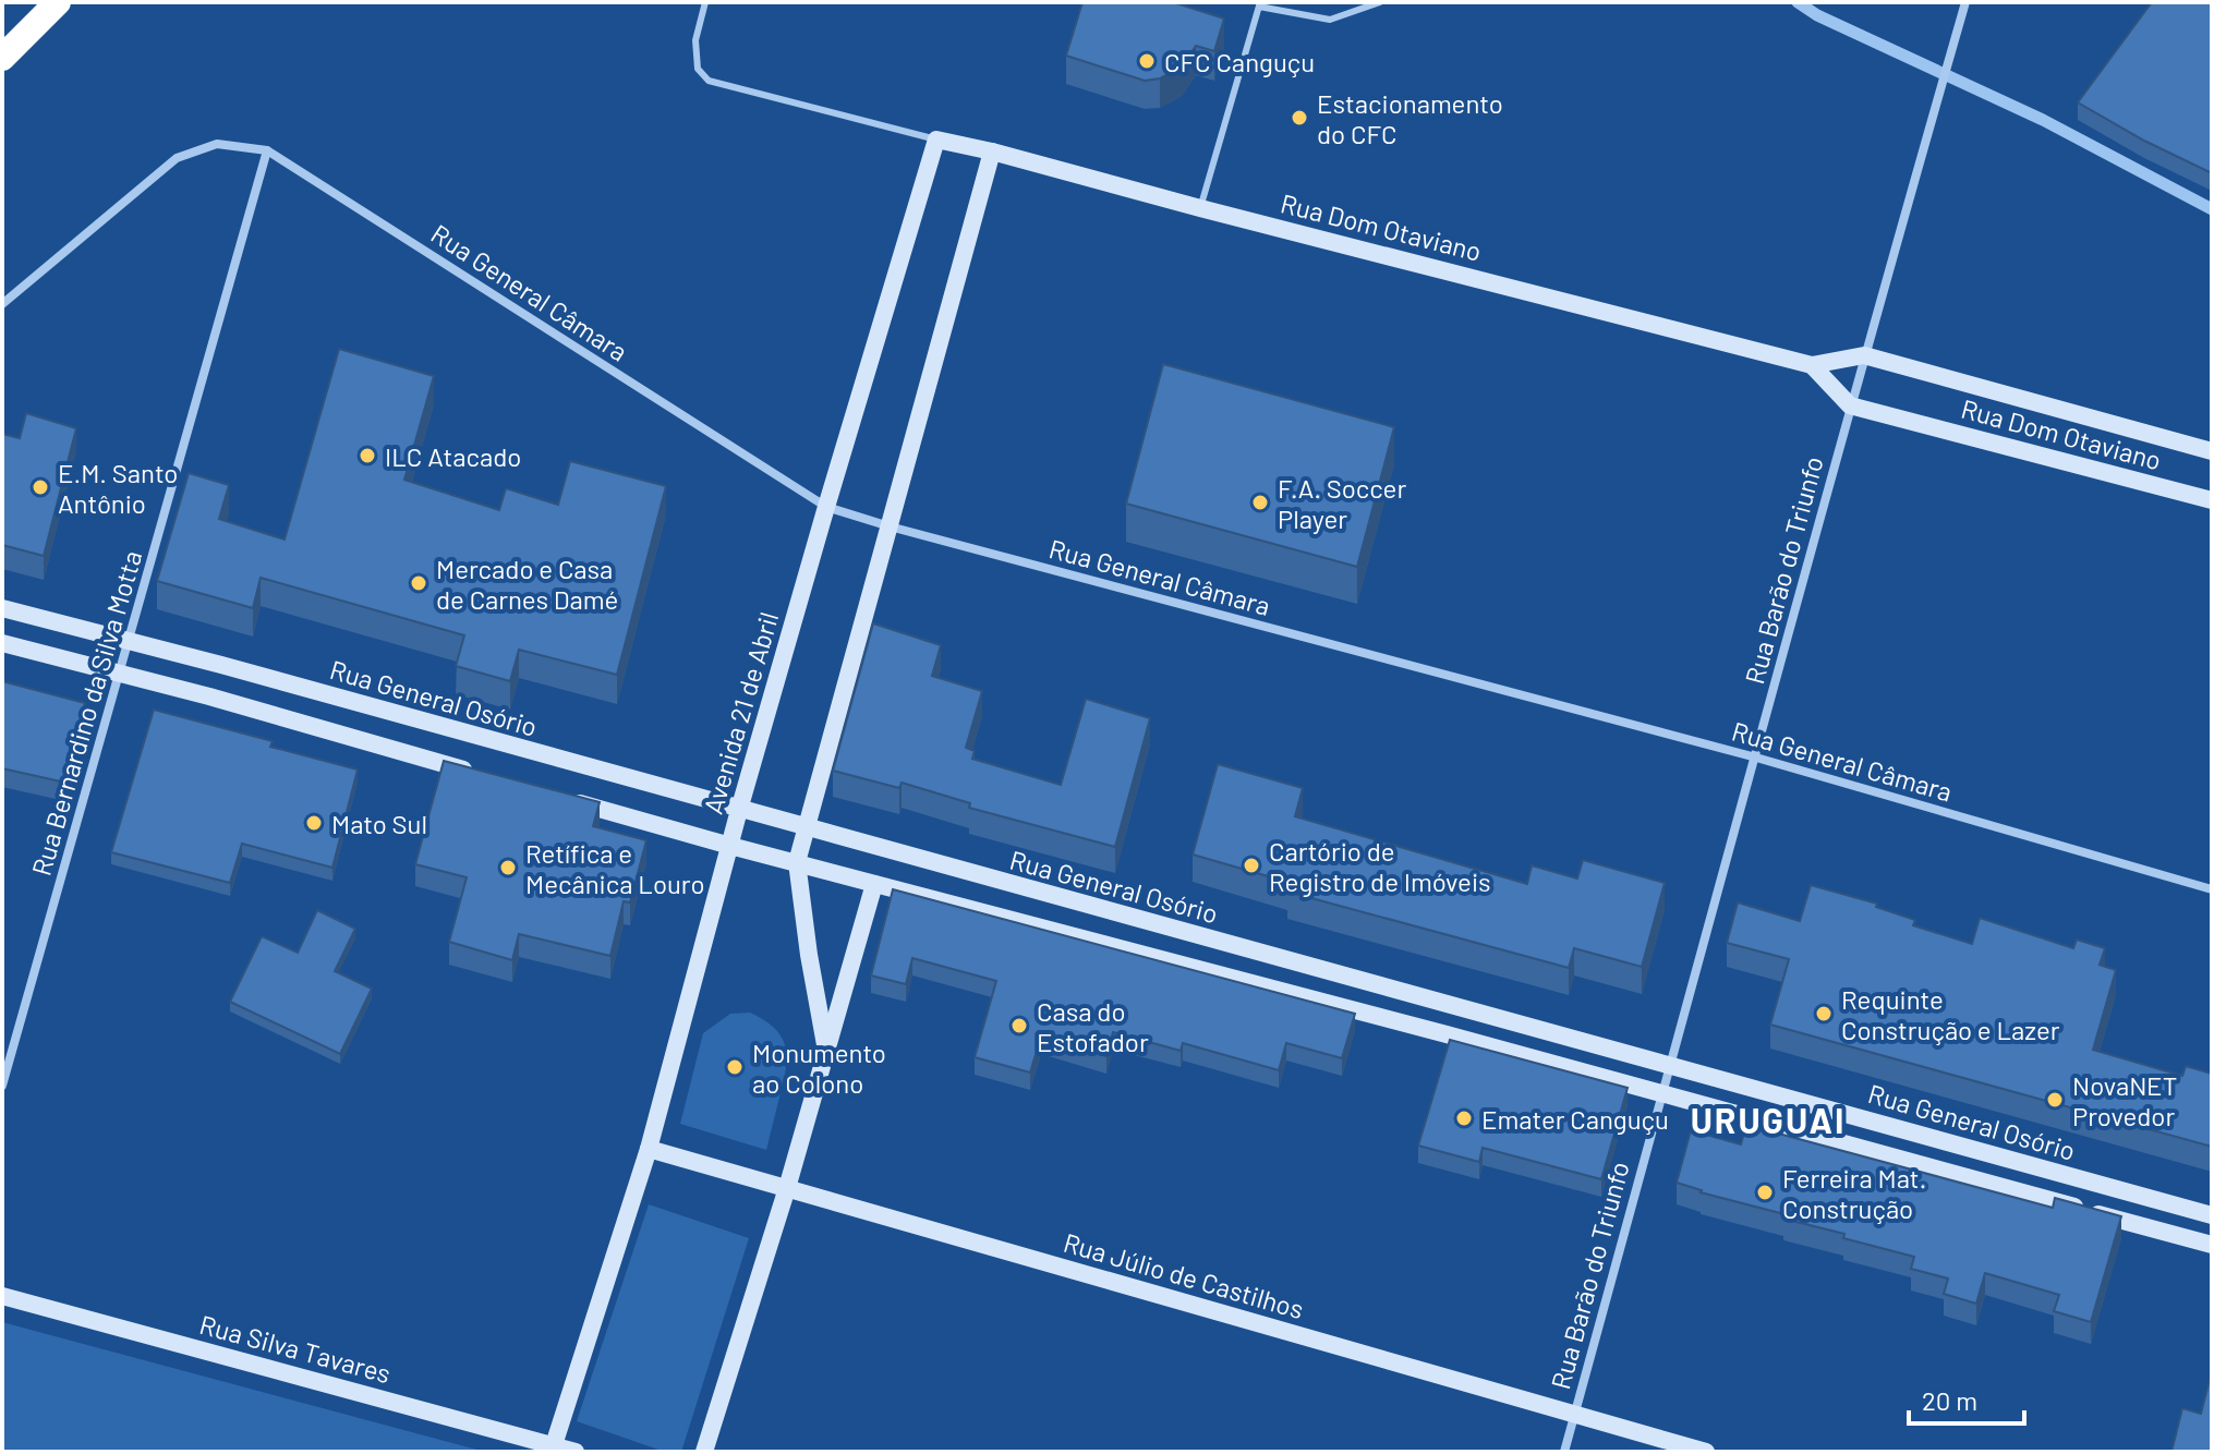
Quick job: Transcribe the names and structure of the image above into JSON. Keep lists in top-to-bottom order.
{
  "streets": {
    "street": [
      "Rua Dom Otaviano",
      "Rua General Câmara",
      "Rua Barão do Triunfo",
      "Rua General Osório",
      "Rua Bernardino da Silva Motta",
      "Avenida 21 de Abril",
      "Rua Júlio de Castilhos",
      "Rua Silva Tavares"
    ]
  },
  "crossings": [
    ["Rua Dom Otaviano", "Rua Barão do Triunfo"],
    ["Rua Dom Otaviano", "Avenida 21 de Abril"],
    ["Rua General Câmara", "Rua Barão do Triunfo"],
    ["Rua General Câmara", "Rua Bernardino da Silva Motta"],
    ["Rua General Câmara", "Avenida 21 de Abril"],
    ["Rua Barão do Triunfo", "Rua General Osório"],
    ["Rua Barão do Triunfo", "Rua Júlio de Castilhos"],
    ["Rua General Osório", "Rua Bernardino da Silva Motta"],
    ["Rua General Osório", "Avenida 21 de Abril"],
    ["Avenida 21 de Abril", "Rua Júlio de Castilhos"],
    ["Avenida 21 de Abril", "Rua Silva Tavares"]
  ],
  "districts": ["URUGUAI"],
  "places": [
    "CFC Canguçu",
    "Estacionamento do CFC",
    "ILC Atacado",
    "E.M. Santo Antônio",
    "F.A. Soccer Player",
    "Mercado e Casa de Carnes Damé",
    "Mato Sul",
    "Cartório de Registro de Imóveis",
    "Retífica e Mecânica Louro",
    "Requinte Construção e Lazer",
    "Casa do Estofador",
    "Monumento ao Colono",
    "NovaNET Provedor",
    "Emater Canguçu",
    "Ferreira Mat. Construção"
  ],
  "scale_bar": "20 m"
}
